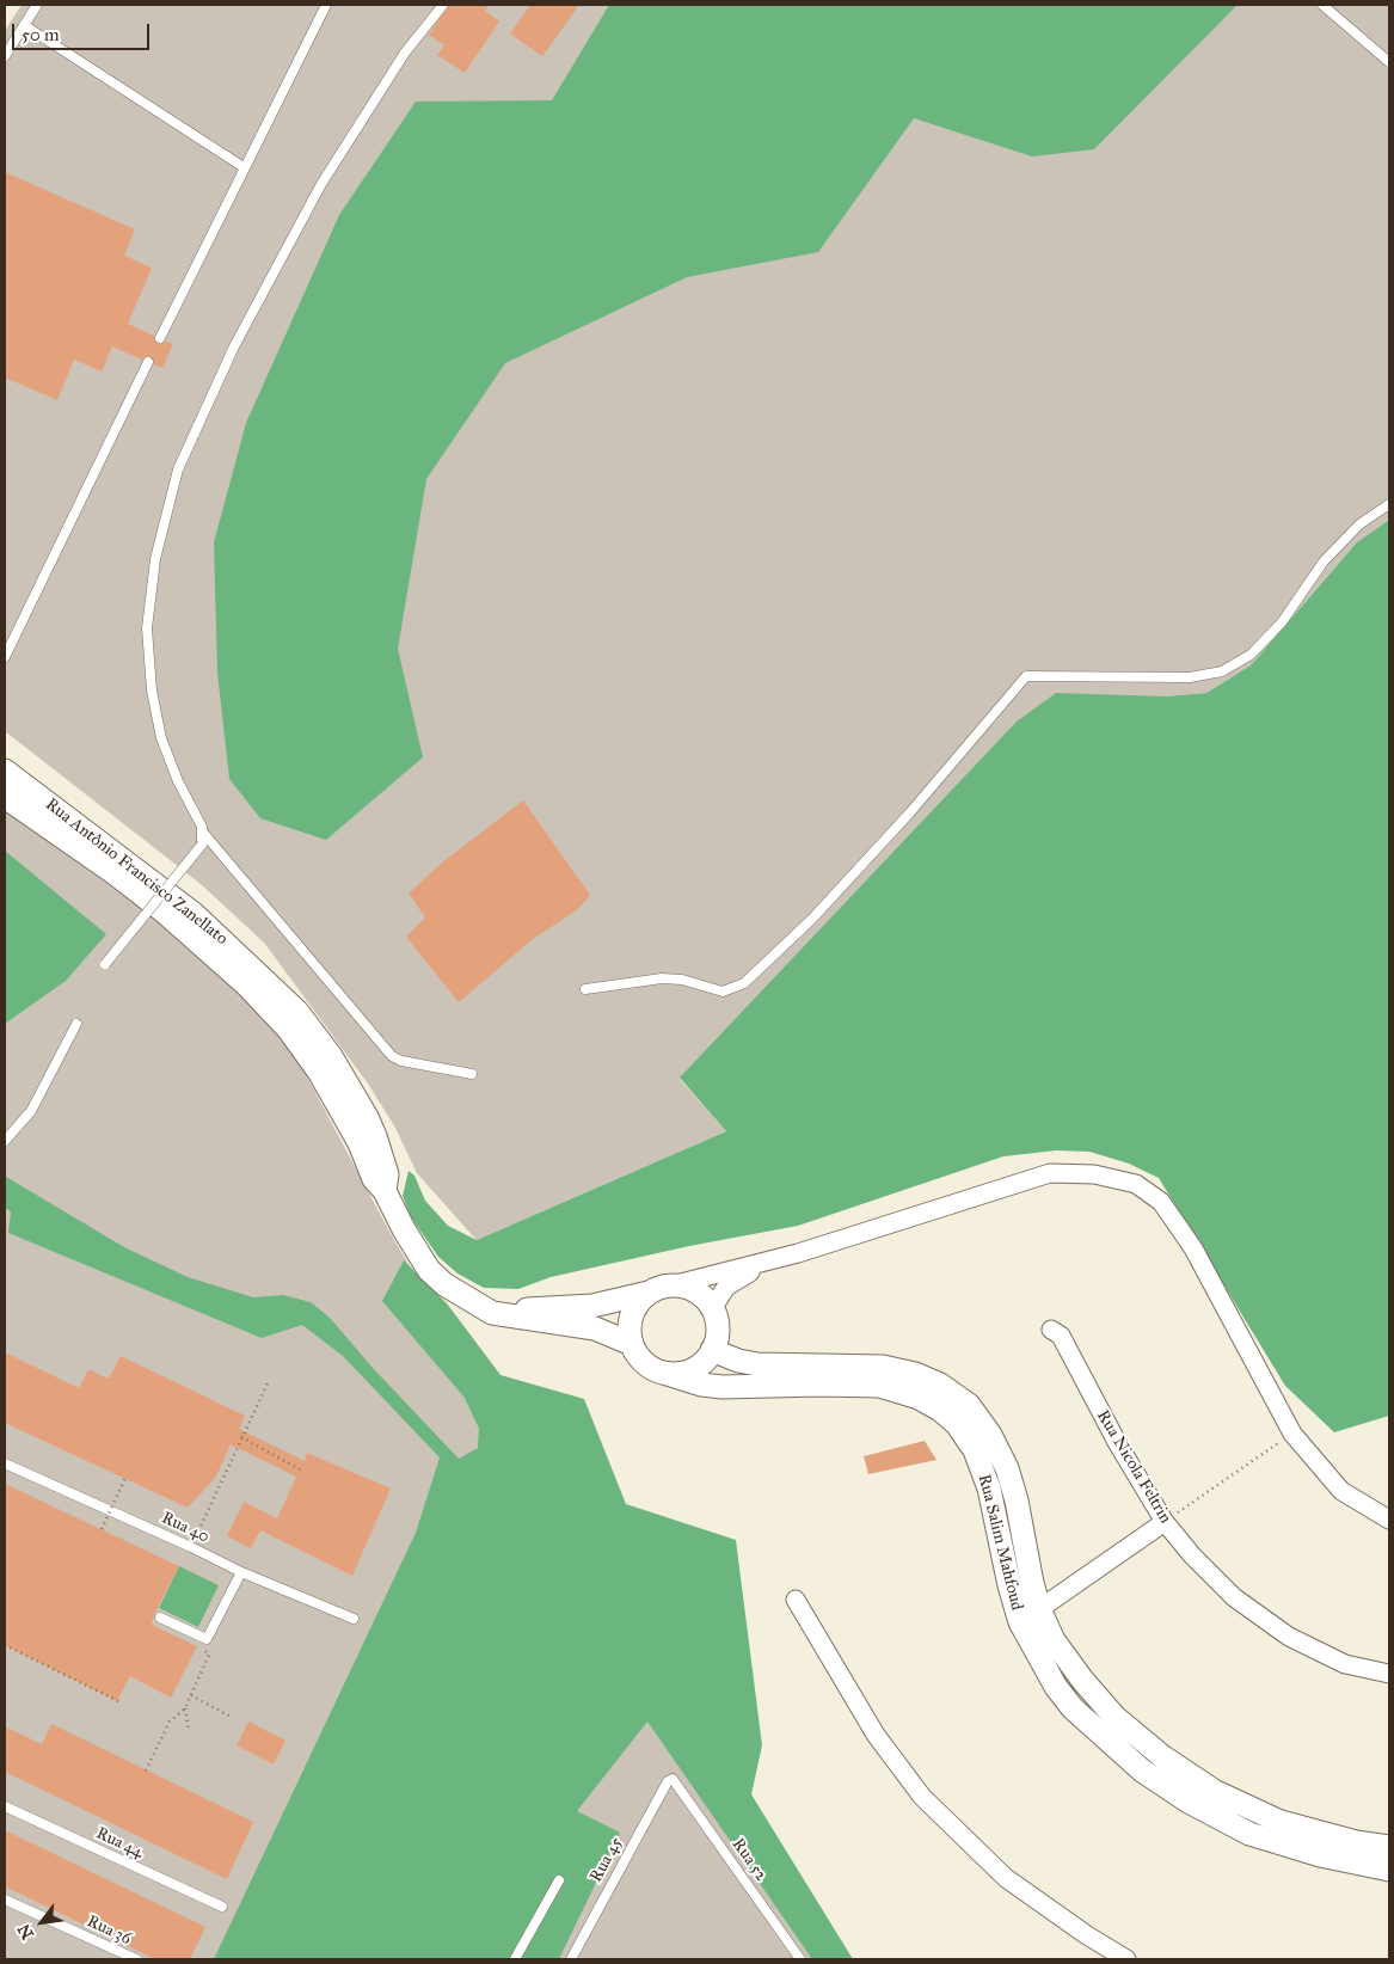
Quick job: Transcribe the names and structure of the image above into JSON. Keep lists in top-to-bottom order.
{
  "streets": {
    "street": ["Rua Antônio Francisco Zanellato", "Rua Nicola Feltrin", "Rua Salim Mahfoud"],
    "lane": [
      "Rua 40",
      "Rua 44",
      "Rua 45",
      "Rua 52",
      "Rua 36"
    ]
  },
  "crossings": [
    ["Rua Antônio Francisco Zanellato", "Rua Salim Mahfoud"],
    ["Rua 45", "Rua 52"]
  ],
  "scale_bar": "50 m",
  "north": "bottom left"
}
